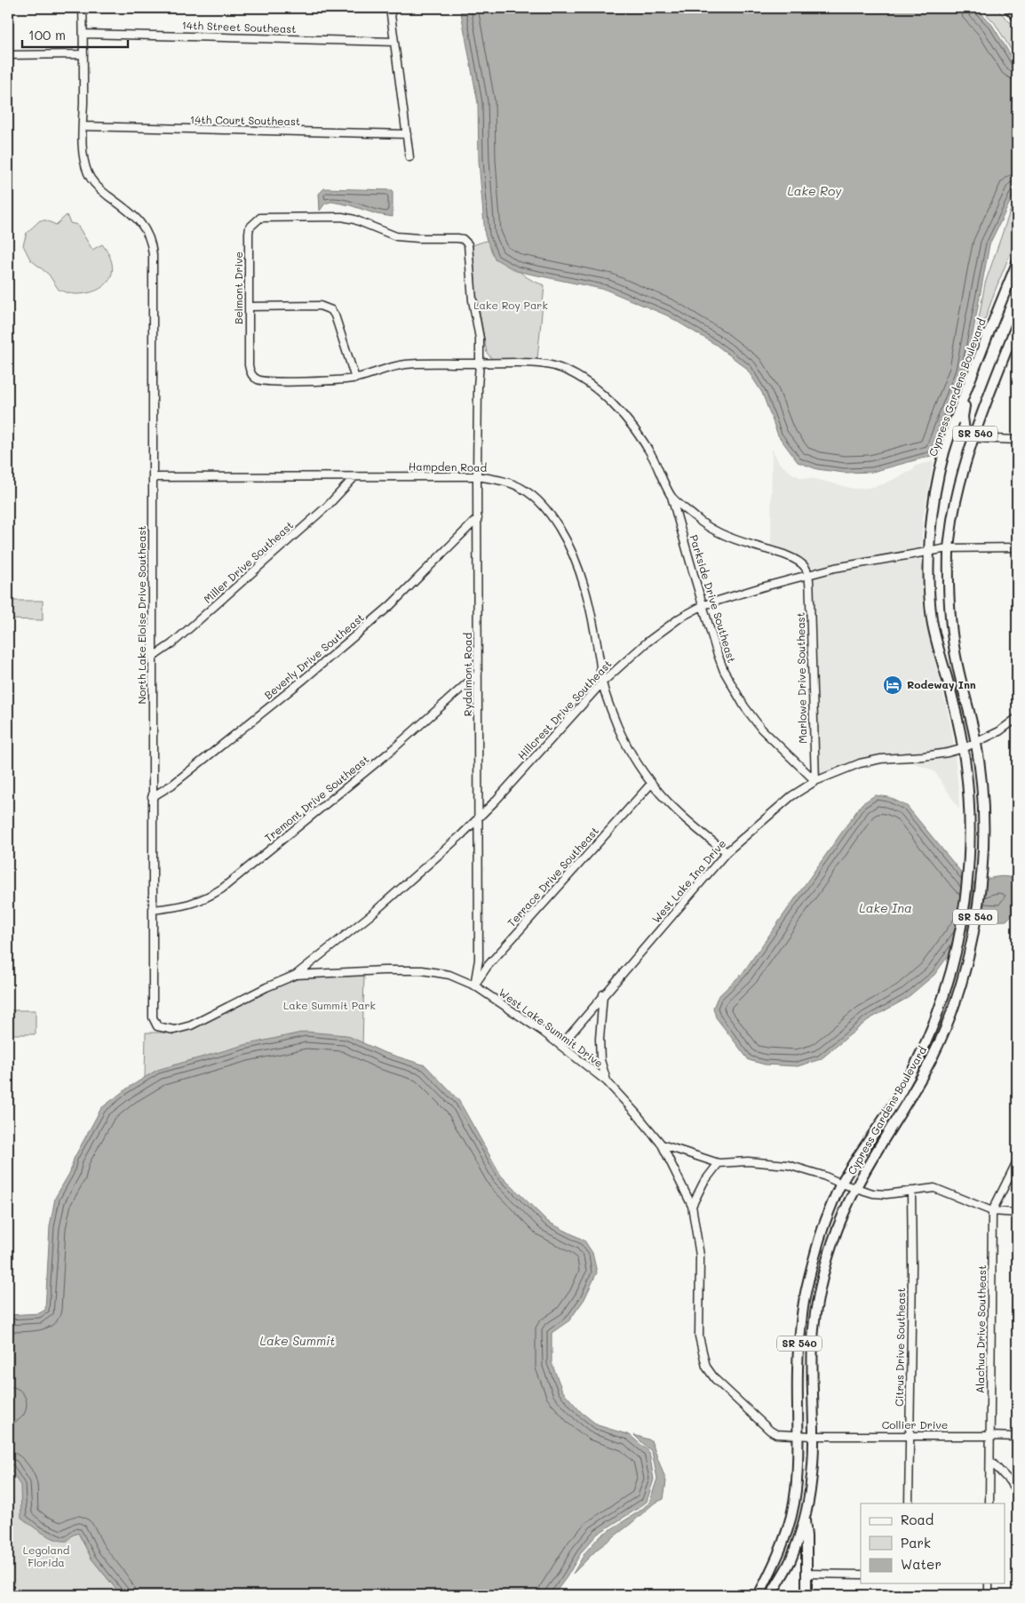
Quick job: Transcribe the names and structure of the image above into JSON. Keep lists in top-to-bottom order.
{
  "streets": {
    "main road": ["Cypress Gardens Boulevard", "SR 540"],
    "street": [
      "14th Street Southeast",
      "14th Court Southeast",
      "Belmont Drive",
      "Hampden Road",
      "Miller Drive Southeast",
      "Parkside Drive Southeast",
      "North Lake Eloise Drive Southeast",
      "Beverly Drive Southeast",
      "Rydalmont Road",
      "Marlowe Drive Southeast",
      "Hillcrest Drive Southeast",
      "Tremont Drive Southeast",
      "Terrace Drive Southeast",
      "West Lake Ina Drive",
      "West Lake Summit Drive",
      "Alachua Drive Southeast",
      "Citrus Drive Southeast",
      "Collier Drive"
    ]
  },
  "crossings": [
    ["14th Street Southeast", "North Lake Eloise Drive Southeast"],
    ["14th Court Southeast", "North Lake Eloise Drive Southeast"],
    ["Belmont Drive", "Parkside Drive Southeast"],
    ["Belmont Drive", "Rydalmont Road"],
    ["Cypress Gardens Boulevard", "Hillcrest Drive Southeast"],
    ["Cypress Gardens Boulevard", "West Lake Ina Drive"],
    ["Cypress Gardens Boulevard", "West Lake Summit Drive"],
    ["Cypress Gardens Boulevard", "Collier Drive"],
    ["Hampden Road", "Miller Drive Southeast"],
    ["Hampden Road", "North Lake Eloise Drive Southeast"],
    ["Hampden Road", "Rydalmont Road"],
    ["Hampden Road", "Hillcrest Drive Southeast"],
    ["Hampden Road", "Terrace Drive Southeast"],
    ["Hampden Road", "West Lake Ina Drive"],
    ["Miller Drive Southeast", "North Lake Eloise Drive Southeast"],
    ["Parkside Drive Southeast", "Rydalmont Road"],
    ["Parkside Drive Southeast", "Marlowe Drive Southeast"],
    ["Parkside Drive Southeast", "Hillcrest Drive Southeast"],
    ["Parkside Drive Southeast", "West Lake Ina Drive"],
    ["North Lake Eloise Drive Southeast", "Beverly Drive Southeast"],
    ["North Lake Eloise Drive Southeast", "Tremont Drive Southeast"],
    ["North Lake Eloise Drive Southeast", "West Lake Summit Drive"],
    ["Beverly Drive Southeast", "Rydalmont Road"],
    ["Rydalmont Road", "Hillcrest Drive Southeast"],
    ["Rydalmont Road", "Tremont Drive Southeast"],
    ["Rydalmont Road", "Terrace Drive Southeast"],
    ["Rydalmont Road", "West Lake Summit Drive"],
    ["Marlowe Drive Southeast", "Hillcrest Drive Southeast"],
    ["Marlowe Drive Southeast", "West Lake Ina Drive"],
    ["Hillcrest Drive Southeast", "West Lake Summit Drive"],
    ["Terrace Drive Southeast", "West Lake Summit Drive"],
    ["West Lake Ina Drive", "West Lake Summit Drive"],
    ["West Lake Summit Drive", "Collier Drive"],
    ["Alachua Drive Southeast", "Collier Drive"],
    ["Citrus Drive Southeast", "Collier Drive"]
  ],
  "water": ["Lake Roy", "Lake Ina", "Lake Summit"],
  "parks": ["Lake Roy Park", "Lake Summit Park", "Legoland Florida"],
  "places": {
    "hotel": ["Rodeway Inn"]
  },
  "legend": ["Road", "Park", "Water"],
  "scale_bar": "100 m"
}
